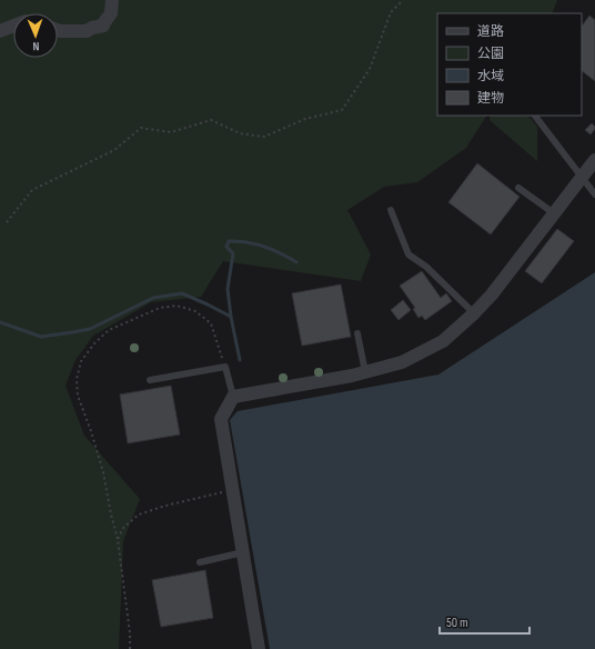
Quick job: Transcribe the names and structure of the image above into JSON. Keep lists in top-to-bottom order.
{
  "legend": [
    "道路",
    "公園",
    "水域",
    "建物"
  ],
  "scale_bar": "50 m",
  "north": "bottom"
}
